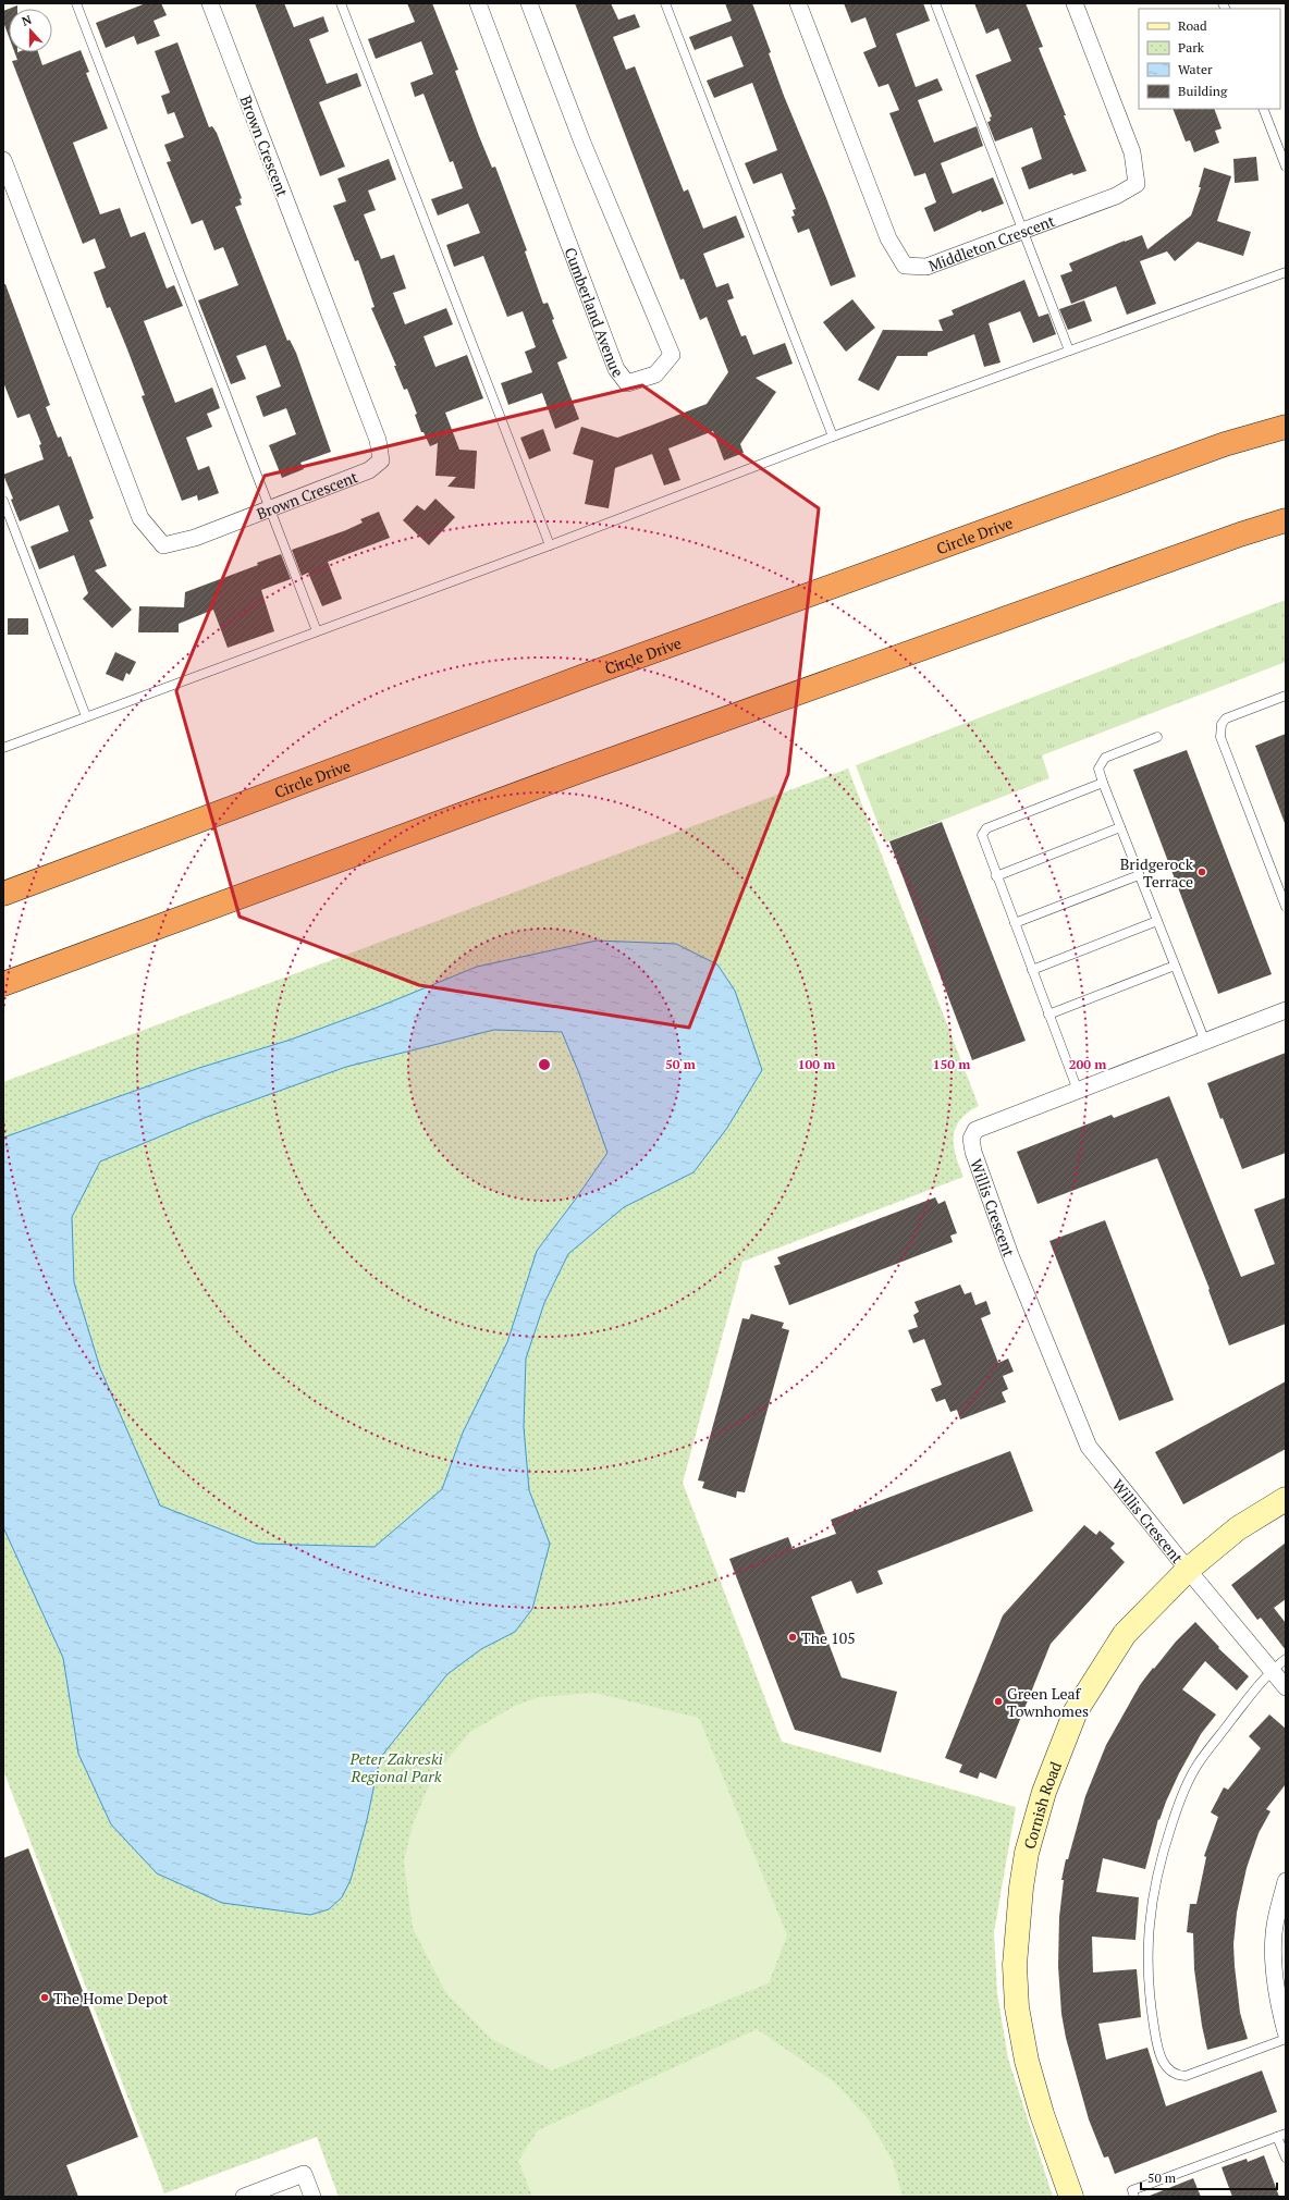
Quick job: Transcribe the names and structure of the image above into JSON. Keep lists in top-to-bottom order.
{
  "streets": {
    "highway": ["Circle Drive"],
    "street": [
      "Brown Crescent",
      "Middleton Crescent",
      "Cumberland Avenue",
      "Willis Crescent",
      "Cornish Road"
    ]
  },
  "crossings": [
    ["Willis Crescent", "Cornish Road"]
  ],
  "parks": ["Peter Zakreski Regional Park"],
  "places": [
    "Bridgerock Terrace",
    "The 105",
    "Green Leaf Townhomes",
    "The Home Depot"
  ],
  "legend": [
    "Road",
    "Park",
    "Water",
    "Building"
  ],
  "scale_bar": "50 m",
  "north": "top",
  "rings": [
    "50 m",
    "100 m",
    "150 m",
    "200 m"
  ]
}
